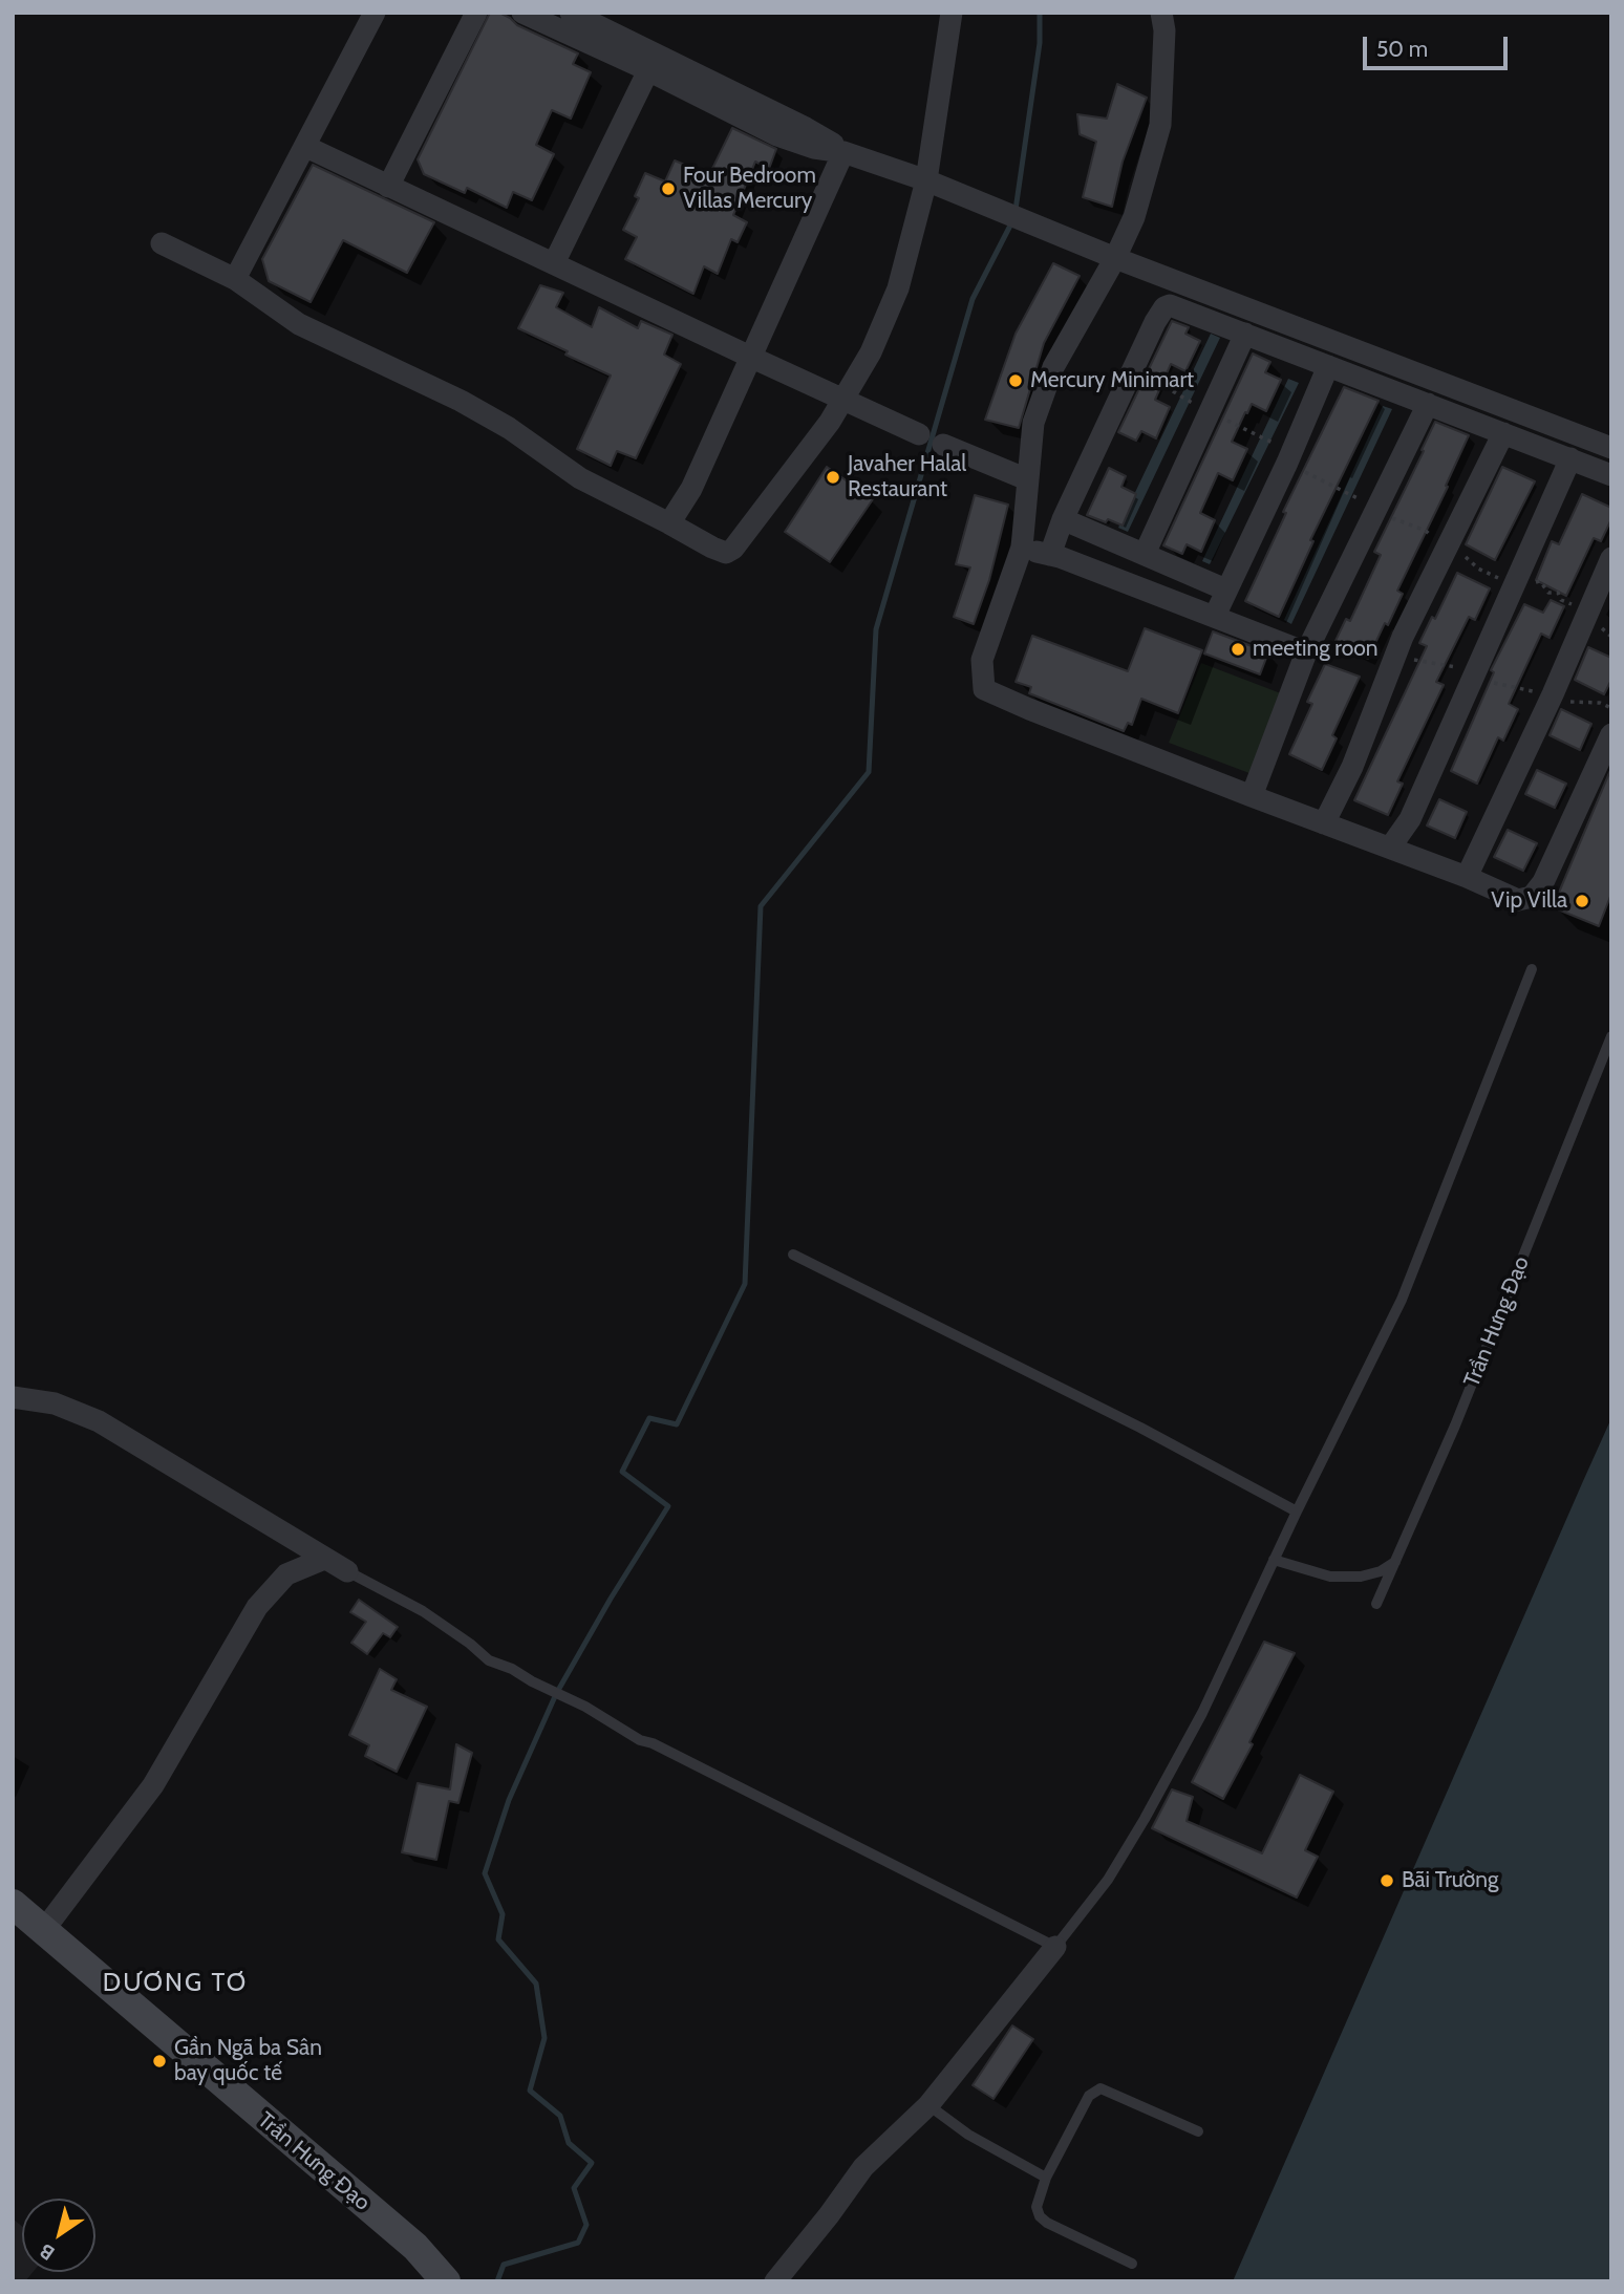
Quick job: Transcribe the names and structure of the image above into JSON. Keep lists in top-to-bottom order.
{
  "streets": {
    "main road": ["Trần Hưng Đạo"]
  },
  "districts": ["DƯƠNG TƠ"],
  "places": [
    "Four Bedroom Villas Mercury",
    "Mercury Minimart",
    "Javaher Halal Restaurant",
    "meeting roon",
    "Vip Villa",
    "Bãi Trường",
    "Gần Ngã ba Sân bay quốc tế"
  ],
  "scale_bar": "50 m",
  "north": "bottom left"
}
